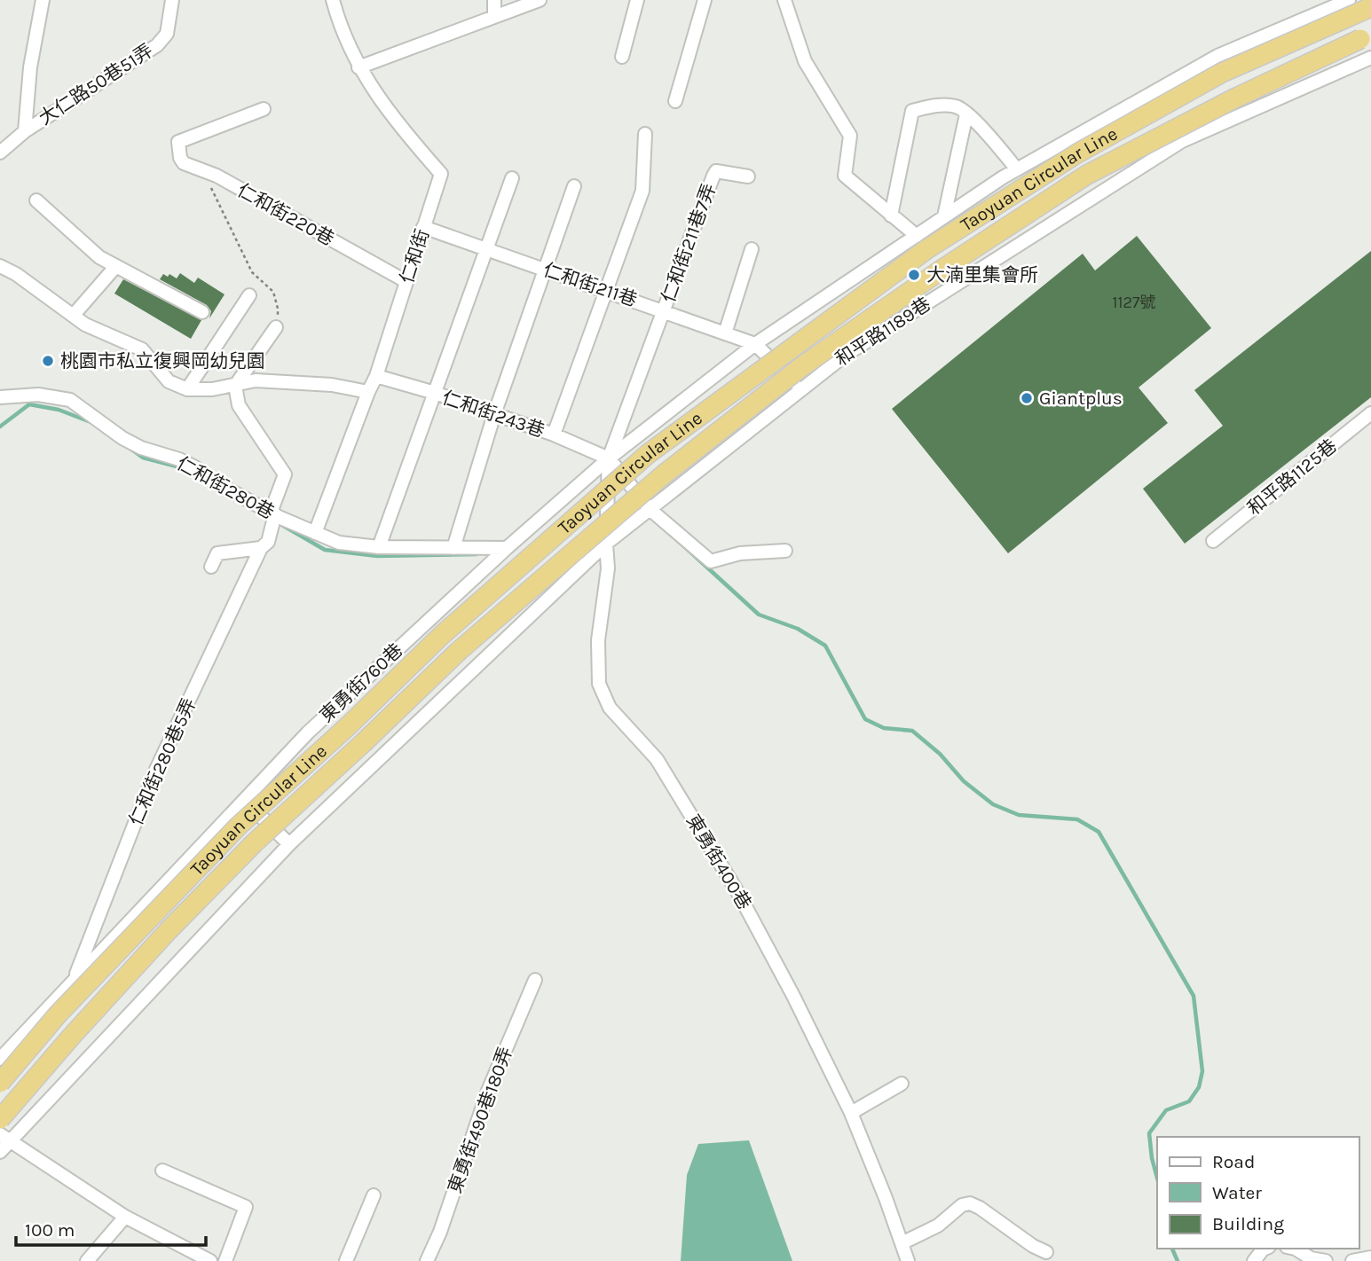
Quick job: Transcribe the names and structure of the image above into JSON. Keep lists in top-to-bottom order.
{
  "streets": {
    "highway": ["Taoyuan Circular Line"],
    "street": [
      "大仁路50巷51弄",
      "仁和街220巷",
      "仁和街211巷7弄",
      "仁和街",
      "仁和街211巷",
      "和平路1189巷",
      "仁和街243巷",
      "和平路1125巷",
      "仁和街280巷",
      "東勇街760巷",
      "仁和街280巷5弄",
      "東勇街400巷",
      "東勇街490巷180弄"
    ]
  },
  "crossings": [
    ["仁和街220巷", "仁和街"],
    ["仁和街211巷7弄", "仁和街211巷"],
    ["仁和街", "仁和街211巷"],
    ["仁和街", "仁和街243巷"],
    ["仁和街", "仁和街280巷"],
    ["和平路1189巷", "東勇街400巷"],
    ["仁和街243巷", "東勇街760巷"],
    ["仁和街243巷", "東勇街400巷"],
    ["仁和街280巷", "東勇街760巷"],
    ["仁和街280巷", "仁和街280巷5弄"],
    ["東勇街760巷", "仁和街280巷5弄"],
    ["東勇街760巷", "東勇街400巷"]
  ],
  "places": ["大湳里集會所", "桃園市私立復興岡幼兒園", "Giantplus"],
  "house_numbers": ["1127號"],
  "legend": ["Road", "Water", "Building"],
  "scale_bar": "100 m"
}
